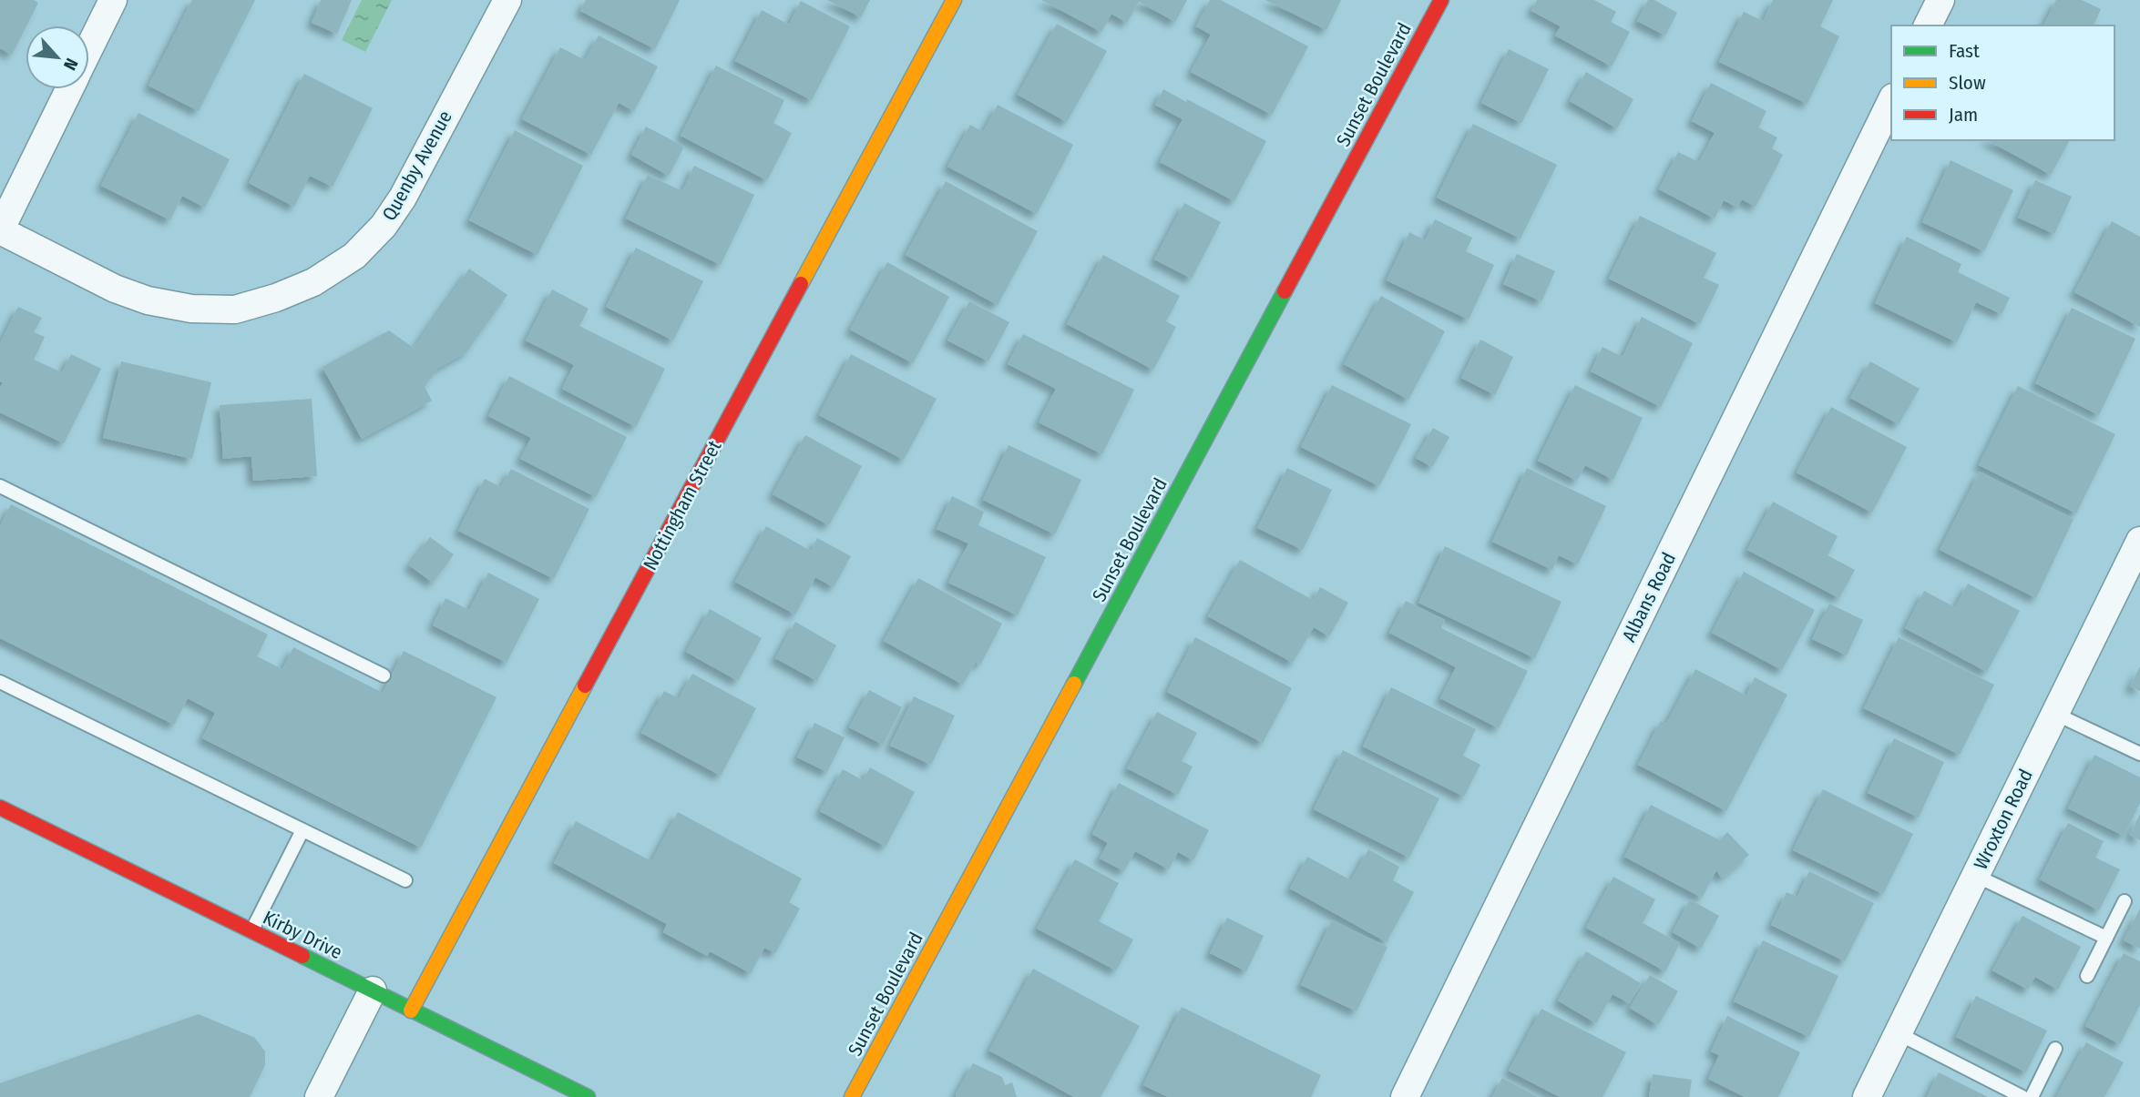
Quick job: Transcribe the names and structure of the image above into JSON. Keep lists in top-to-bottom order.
{
  "streets": {
    "street": [
      "Sunset Boulevard",
      "Quenby Avenue",
      "Nottingham Street",
      "Albans Road",
      "Wroxton Road",
      "Kirby Drive"
    ]
  },
  "crossings": [
    ["Nottingham Street", "Kirby Drive"]
  ],
  "legend": ["Fast", "Slow", "Jam"],
  "north": "bottom right"
}
